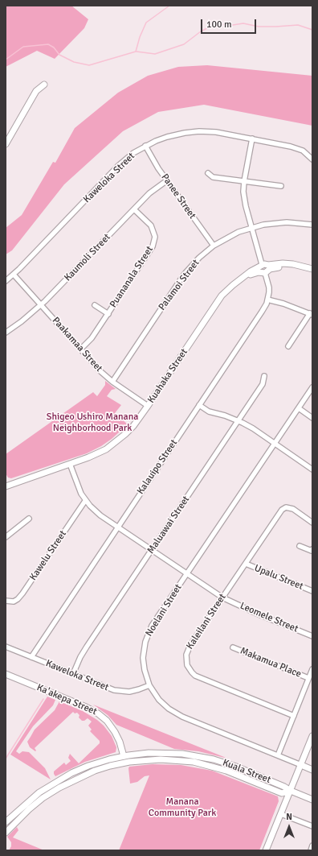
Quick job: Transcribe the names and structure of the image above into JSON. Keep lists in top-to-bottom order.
{
  "streets": {
    "main road": [
      "Kuahaka Street",
      "Noelani Street",
      "Ka'akepa Street",
      "Kuala Street"
    ],
    "street": [
      "Kaweloka Street",
      "Panee Street",
      "Kaumoli Street",
      "Puananala Street",
      "Palamoi Street",
      "Paakamaa Street",
      "Kalauipo Street",
      "Maluawai Street",
      "Kawelu Street",
      "Upalu Street",
      "Leomele Street",
      "Kaleilani Street",
      "Makamua Place"
    ]
  },
  "crossings": [
    ["Kaweloka Street", "Panee Street"],
    ["Kaweloka Street", "Paakamaa Street"],
    ["Kaweloka Street", "Kalauipo Street"],
    ["Kaweloka Street", "Maluawai Street"],
    ["Kaweloka Street", "Noelani Street"],
    ["Panee Street", "Kaumoli Street"],
    ["Panee Street", "Palamoi Street"],
    ["Kaumoli Street", "Puananala Street"],
    ["Kaumoli Street", "Paakamaa Street"],
    ["Puananala Street", "Paakamaa Street"],
    ["Palamoi Street", "Paakamaa Street"],
    ["Paakamaa Street", "Kuahaka Street"],
    ["Kuahaka Street", "Kalauipo Street"],
    ["Kuahaka Street", "Leomele Street"],
    ["Kalauipo Street", "Leomele Street"],
    ["Maluawai Street", "Leomele Street"],
    ["Kawelu Street", "Leomele Street"],
    ["Upalu Street", "Kaleilani Street"],
    ["Noelani Street", "Leomele Street"],
    ["Leomele Street", "Kaleilani Street"],
    ["Ka'akepa Street", "Kuala Street"]
  ],
  "parks": ["Shigeo Ushiro Manana Neighborhood Park", "Manana Community Park"],
  "scale_bar": "100 m",
  "north": "top"
}
